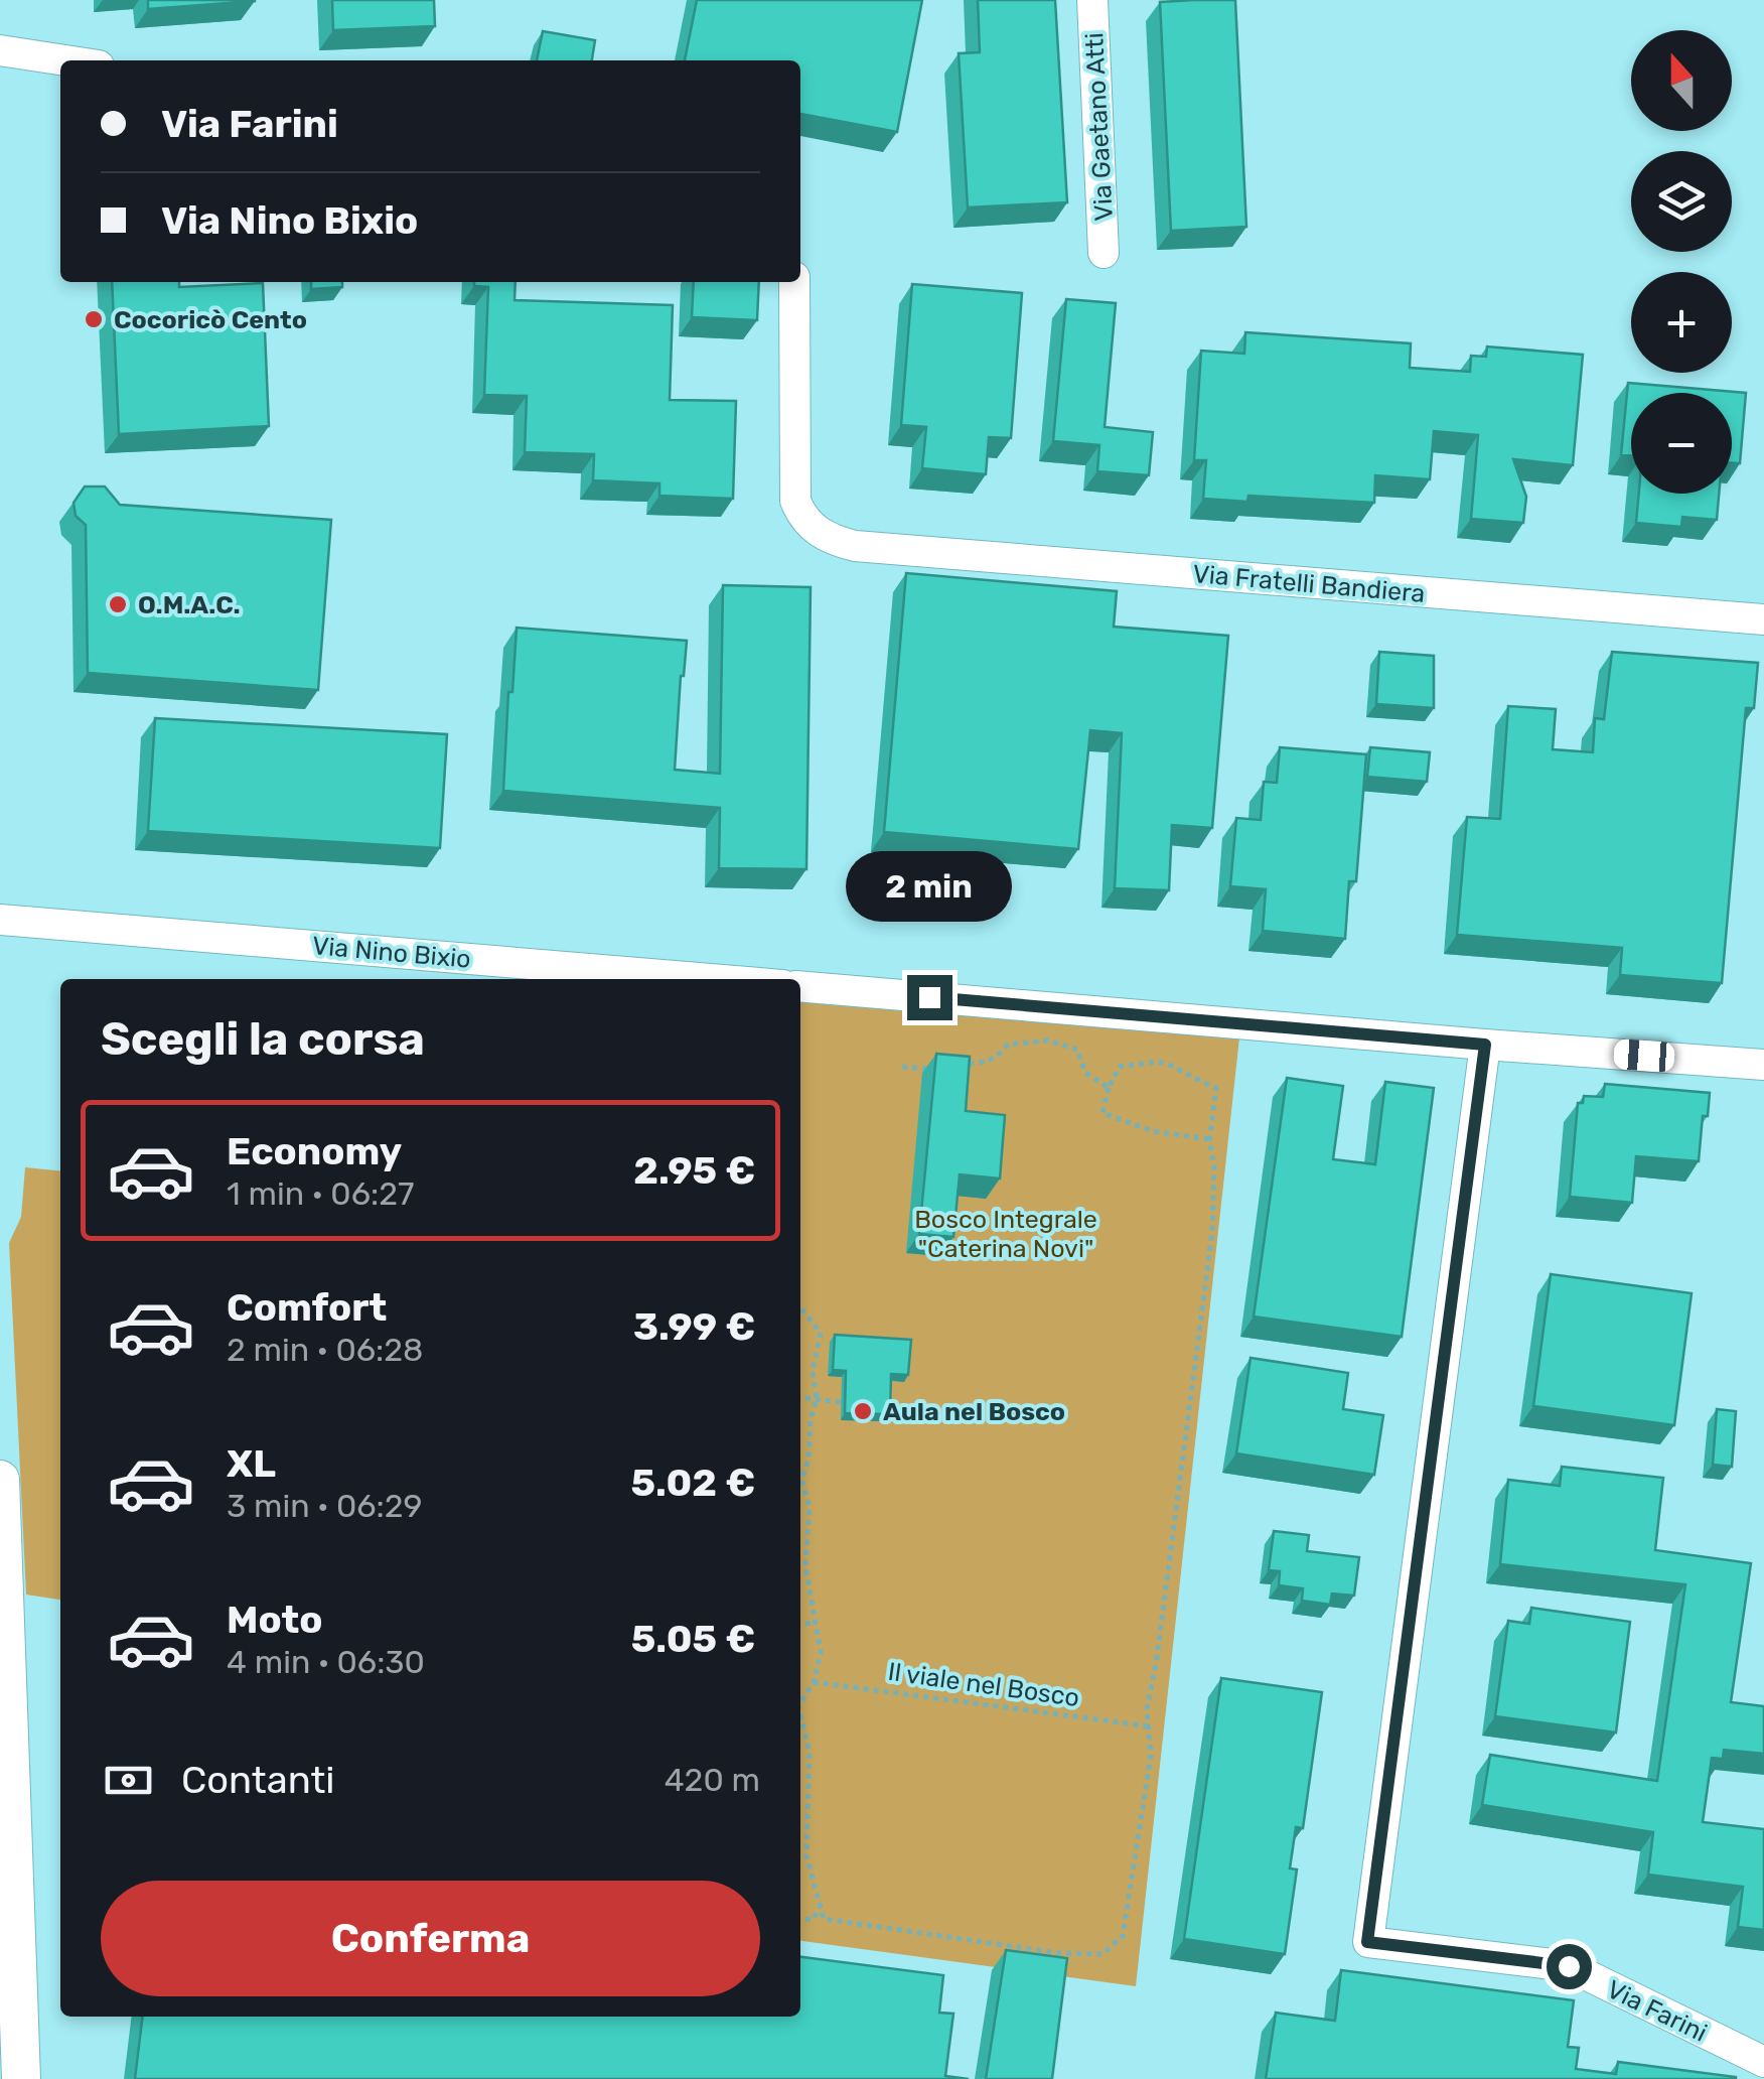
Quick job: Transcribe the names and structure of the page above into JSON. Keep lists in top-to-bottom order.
{
  "streets": {
    "street": [
      "Via Gaetano Atti",
      "Via Fratelli Bandiera",
      "Via Nino Bixio",
      "Via Farini"
    ],
    "path": ["Il viale nel Bosco"]
  },
  "parks": ["Bosco Integrale \"Caterina Novi\""],
  "places": ["Cocoricò Cento", "O.M.A.C.", "Aula nel Bosco"],
  "north": "top",
  "page": {
    "map_buttons": ["+", "−"],
    "banner": ["Via Farini", "Via Nino Bixio"],
    "bubble": "2 min",
    "heading": "Scegli la corsa",
    "list": [
      {
        "name": "Economy",
        "note": "1 min · 06:27",
        "value": "2.95 €"
      },
      {
        "name": "Comfort",
        "note": "2 min · 06:28",
        "value": "3.99 €"
      },
      {
        "name": "XL",
        "note": "3 min · 06:29",
        "value": "5.02 €"
      },
      {
        "name": "Moto",
        "note": "4 min · 06:30",
        "value": "5.05 €"
      }
    ],
    "pay": ["Contanti", "420 m"],
    "buttons": "Conferma"
  }
}
